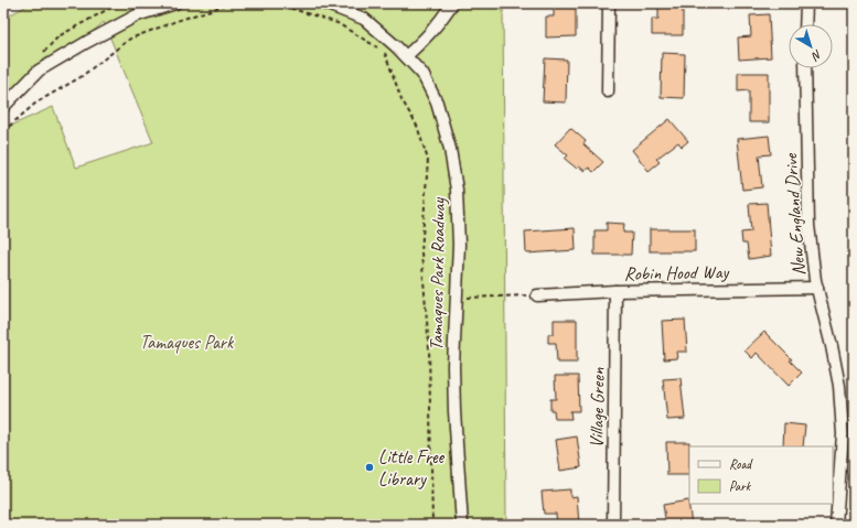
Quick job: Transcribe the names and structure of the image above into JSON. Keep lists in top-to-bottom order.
{
  "streets": {
    "street": [
      "New England Drive",
      "Robin Hood Way",
      "Tamaques Park Roadway",
      "Village Green"
    ]
  },
  "crossings": [
    ["New England Drive", "Robin Hood Way"],
    ["Robin Hood Way", "Village Green"]
  ],
  "parks": ["Tamaques Park"],
  "places": ["Little Free Library"],
  "legend": ["Road", "Park"],
  "north": "bottom right"
}
